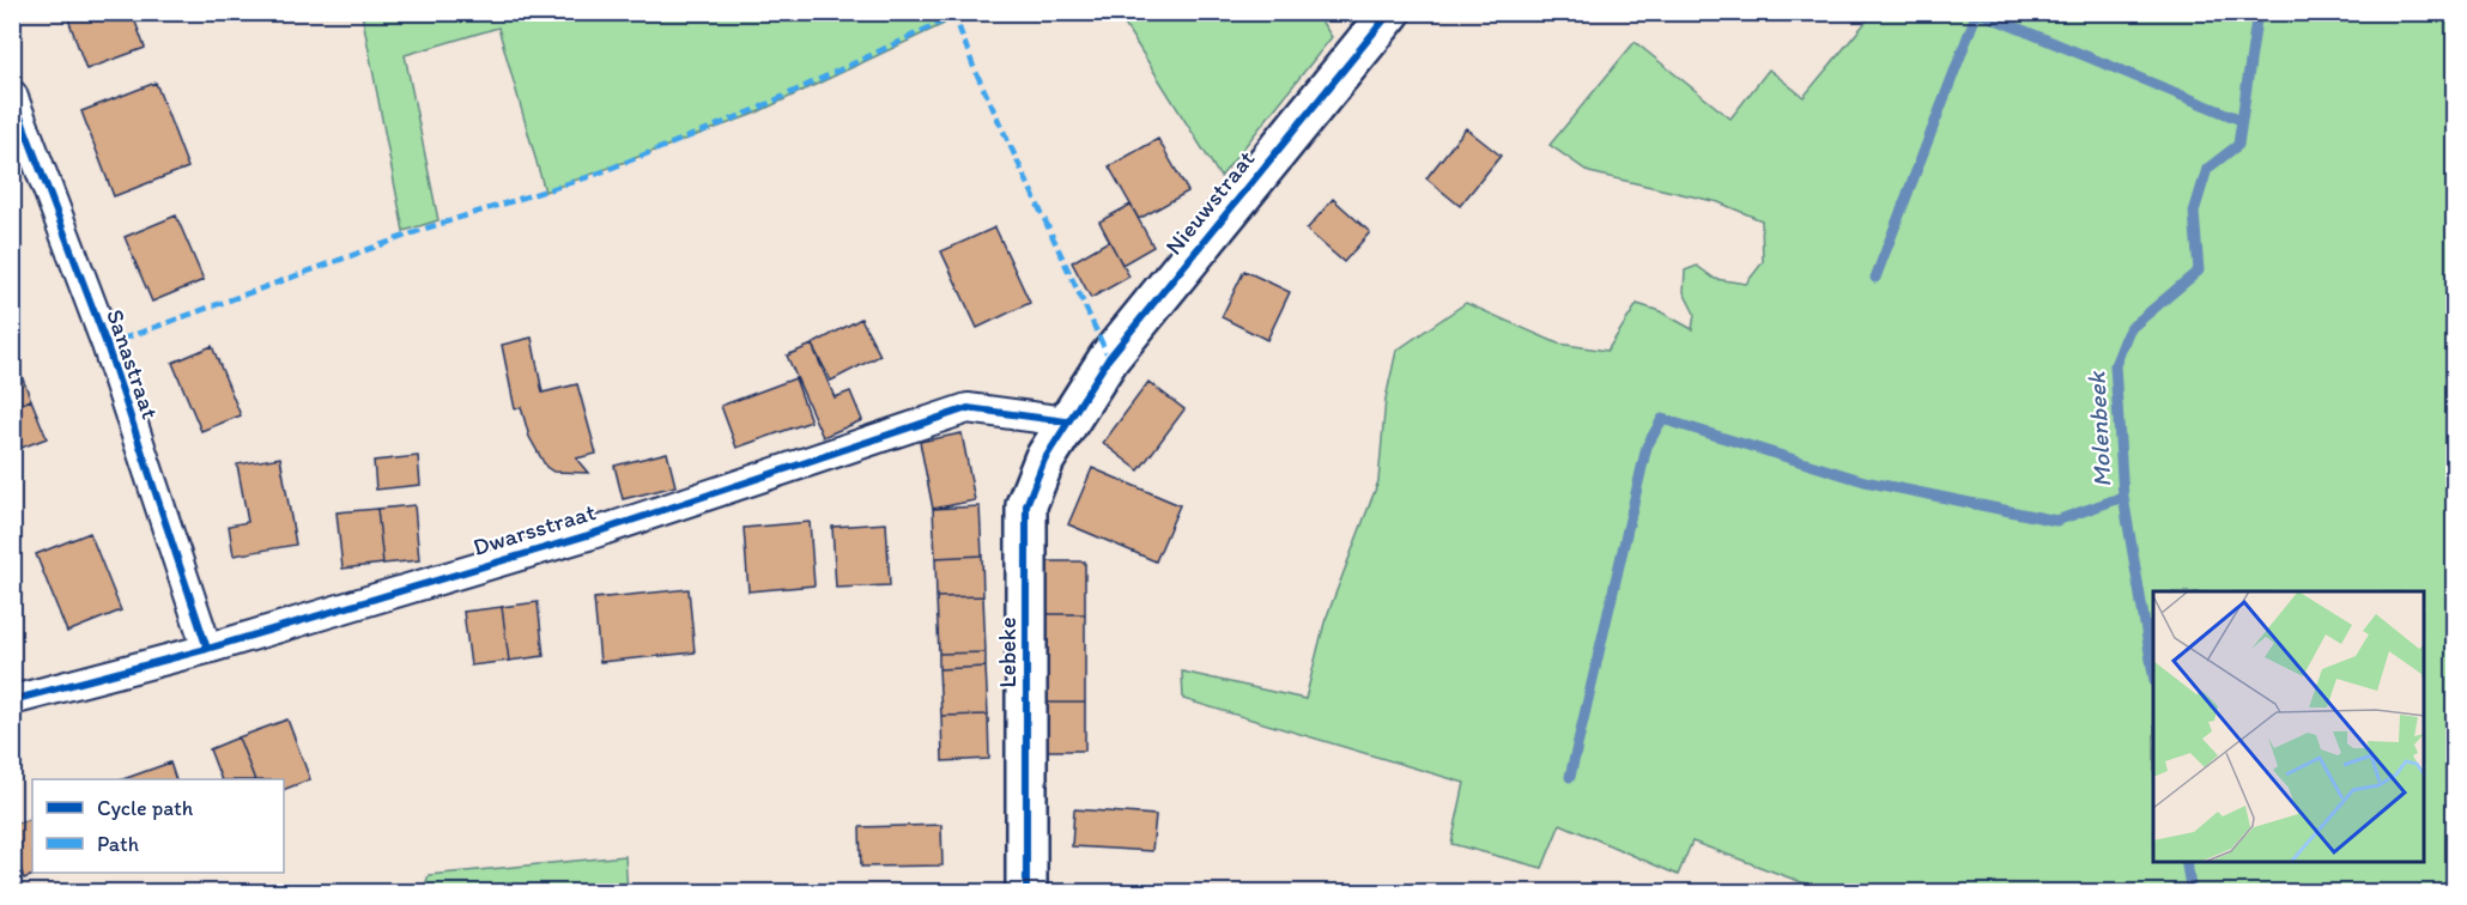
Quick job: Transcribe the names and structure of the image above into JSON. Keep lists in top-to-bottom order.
{
  "streets": {
    "street": [
      "Nieuwstraat",
      "Sanastraat",
      "Dwarsstraat",
      "Lebeke"
    ]
  },
  "crossings": [
    ["Nieuwstraat", "Dwarsstraat"],
    ["Nieuwstraat", "Lebeke"],
    ["Sanastraat", "Dwarsstraat"],
    ["Dwarsstraat", "Lebeke"]
  ],
  "water": ["Molenbeek"],
  "legend": ["Cycle path", "Path"]
}
